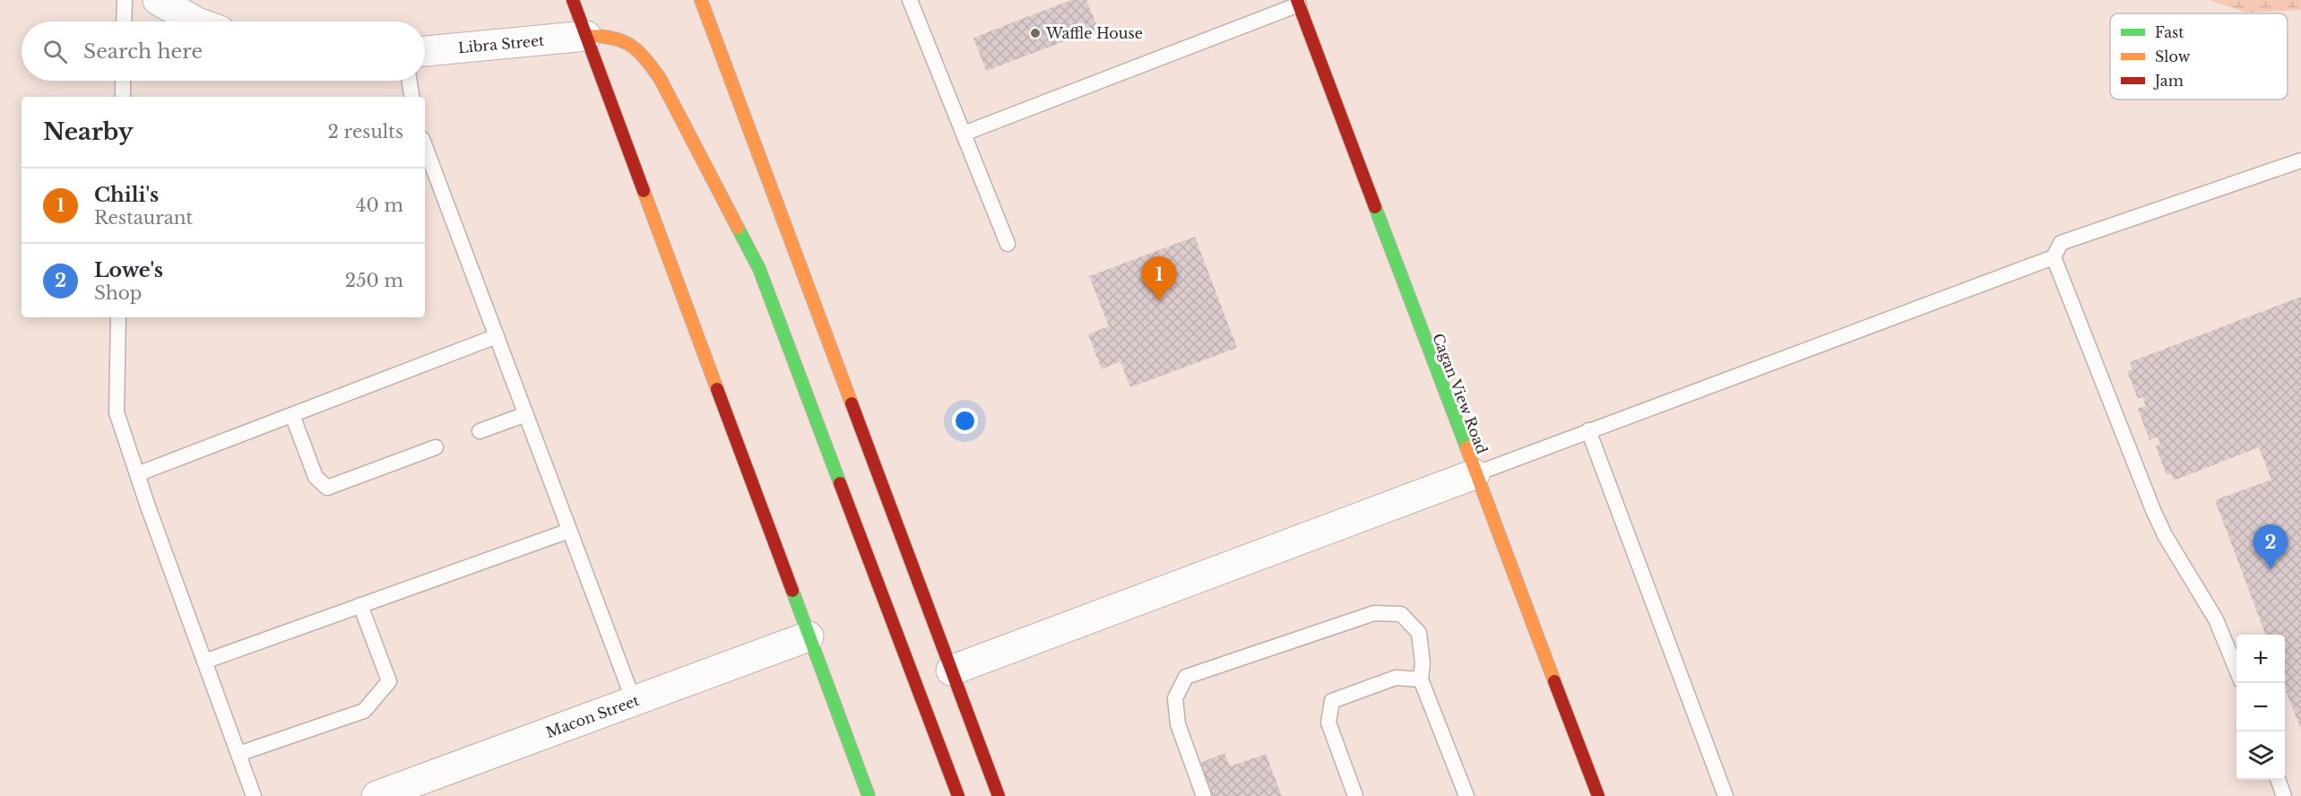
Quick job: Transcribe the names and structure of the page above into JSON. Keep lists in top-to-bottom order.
{
  "streets": {
    "main road": ["Cagan View Road"],
    "street": ["Libra Street", "Macon Street"]
  },
  "places": ["Waffle House"],
  "legend": ["Fast", "Slow", "Jam"],
  "page": {
    "search": "Search here",
    "heading": ["Nearby", "2 results"],
    "list": [
      {
        "mark": "1",
        "name": "Chili's",
        "note": "Restaurant",
        "value": "40 m"
      },
      {
        "mark": "2",
        "name": "Lowe's",
        "note": "Shop",
        "value": "250 m"
      }
    ],
    "pins": ["1", "2"],
    "map_buttons": ["+", "−"]
  }
}
